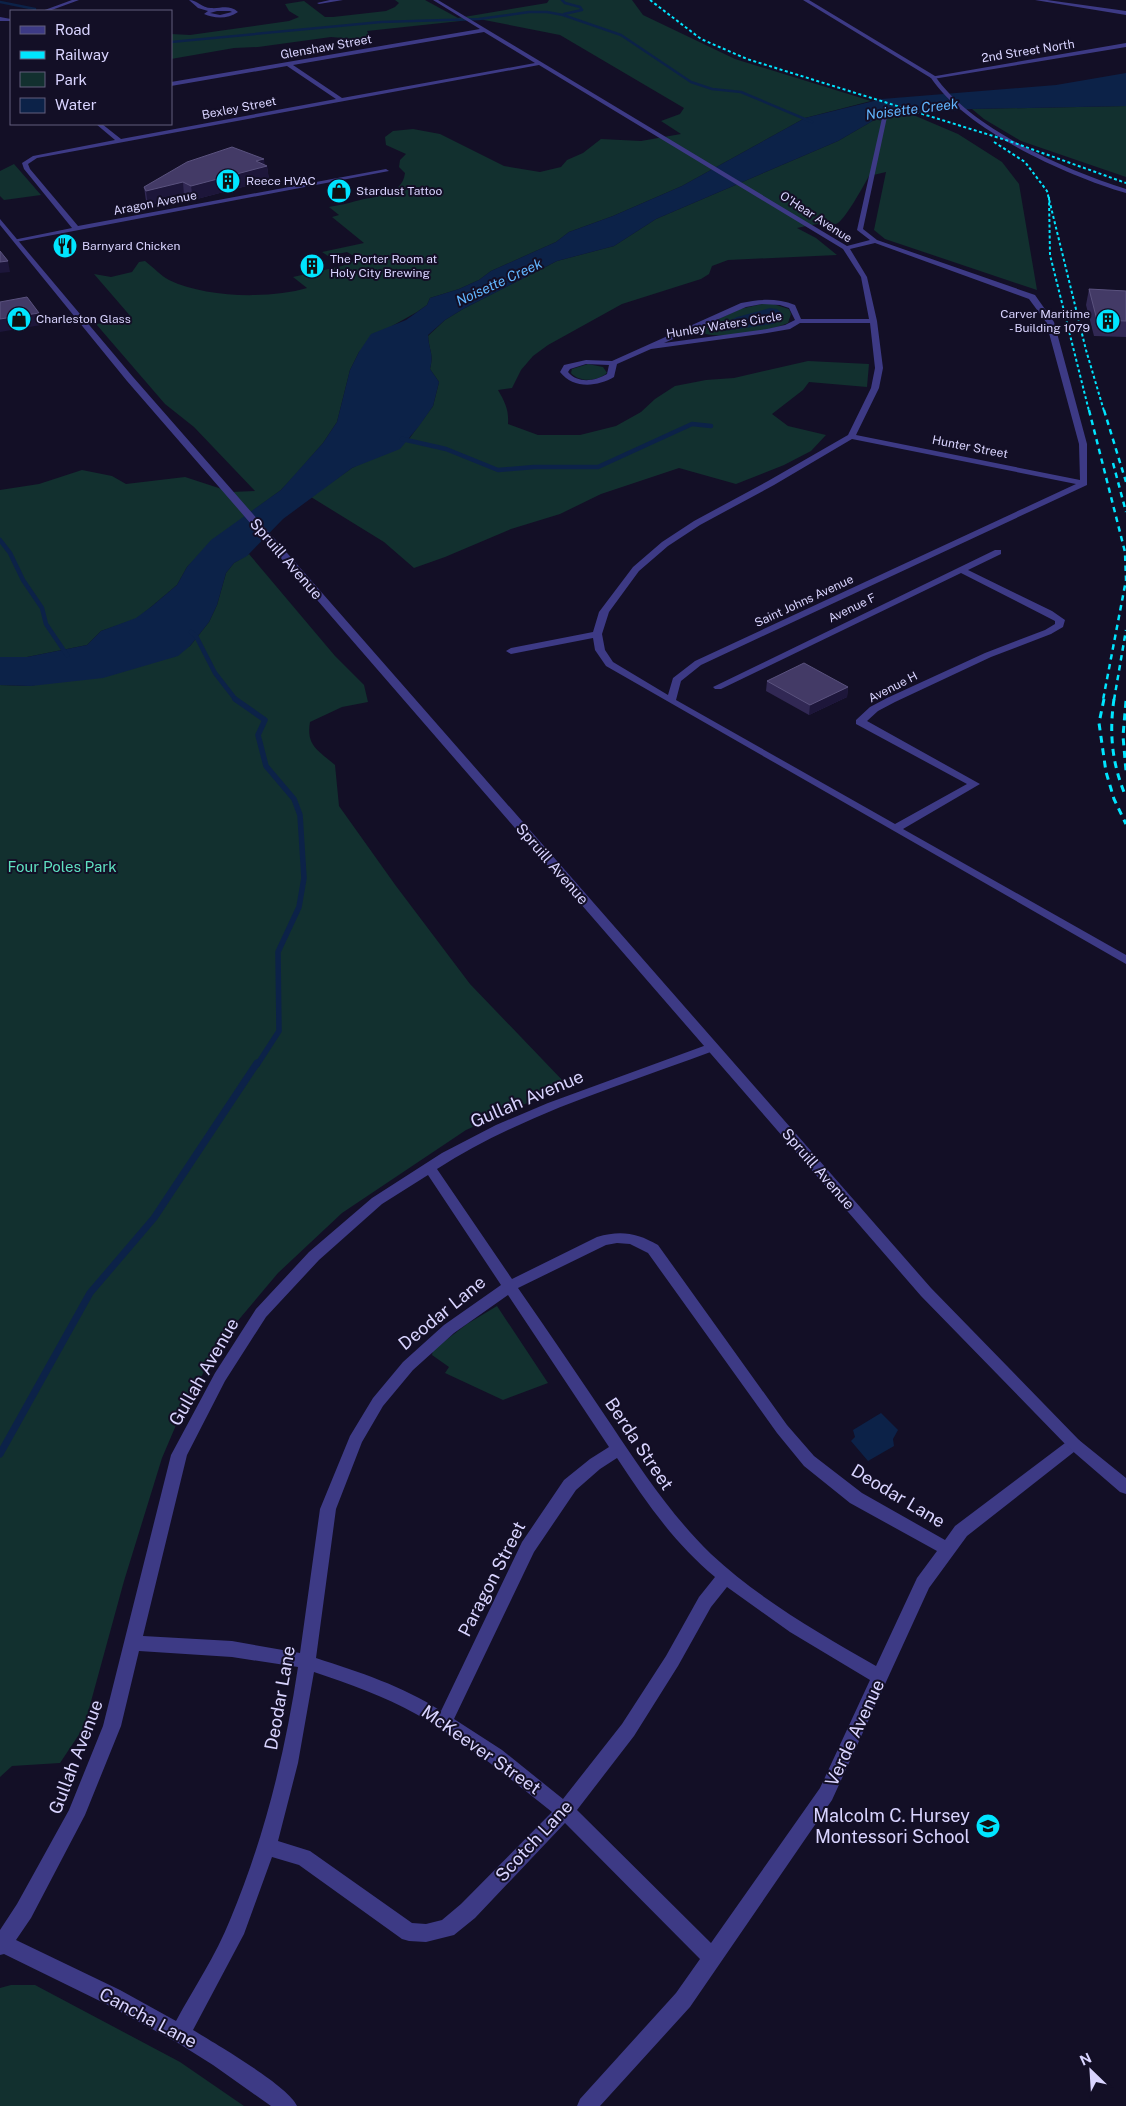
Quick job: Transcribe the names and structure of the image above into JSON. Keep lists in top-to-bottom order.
{
  "streets": {
    "street": [
      "Glenshaw Street",
      "2nd Street North",
      "Bexley Street",
      "Aragon Avenue",
      "O'Hear Avenue",
      "Hunley Waters Circle",
      "Hunter Street",
      "Spruill Avenue",
      "Saint Johns Avenue",
      "Avenue F",
      "Avenue H",
      "Gullah Avenue",
      "Deodar Lane",
      "Berda Street",
      "Paragon Street",
      "Verde Avenue",
      "McKeever Street",
      "Scotch Lane",
      "Cancha Lane"
    ]
  },
  "crossings": [
    ["Glenshaw Street", "O'Hear Avenue"],
    ["Bexley Street", "Aragon Avenue"],
    ["Bexley Street", "O'Hear Avenue"],
    ["Aragon Avenue", "Spruill Avenue"],
    ["O'Hear Avenue", "Hunley Waters Circle"],
    ["O'Hear Avenue", "Hunter Street"],
    ["Hunter Street", "Saint Johns Avenue"],
    ["Spruill Avenue", "Gullah Avenue"],
    ["Spruill Avenue", "Verde Avenue"],
    ["Avenue F", "Avenue H"],
    ["Gullah Avenue", "Berda Street"],
    ["Gullah Avenue", "McKeever Street"],
    ["Gullah Avenue", "Cancha Lane"],
    ["Deodar Lane", "Berda Street"],
    ["Deodar Lane", "Verde Avenue"],
    ["Deodar Lane", "McKeever Street"],
    ["Deodar Lane", "Scotch Lane"],
    ["Deodar Lane", "Cancha Lane"],
    ["Berda Street", "Paragon Street"],
    ["Berda Street", "Verde Avenue"],
    ["Berda Street", "Scotch Lane"],
    ["Paragon Street", "McKeever Street"],
    ["Verde Avenue", "McKeever Street"],
    ["McKeever Street", "Scotch Lane"]
  ],
  "water": ["Noisette Creek"],
  "parks": ["Four Poles Park"],
  "places": {
    "building": ["Reece HVAC", "The Porter Room at Holy City Brewing", "Carver Maritime - Building 1079"],
    "shop": ["Stardust Tattoo", "Charleston Glass"],
    "restaurant": ["Barnyard Chicken"],
    "school or university": ["Malcolm C. Hursey Montessori School"]
  },
  "legend": [
    "Road",
    "Railway",
    "Park",
    "Water"
  ],
  "north": "top left"
}
